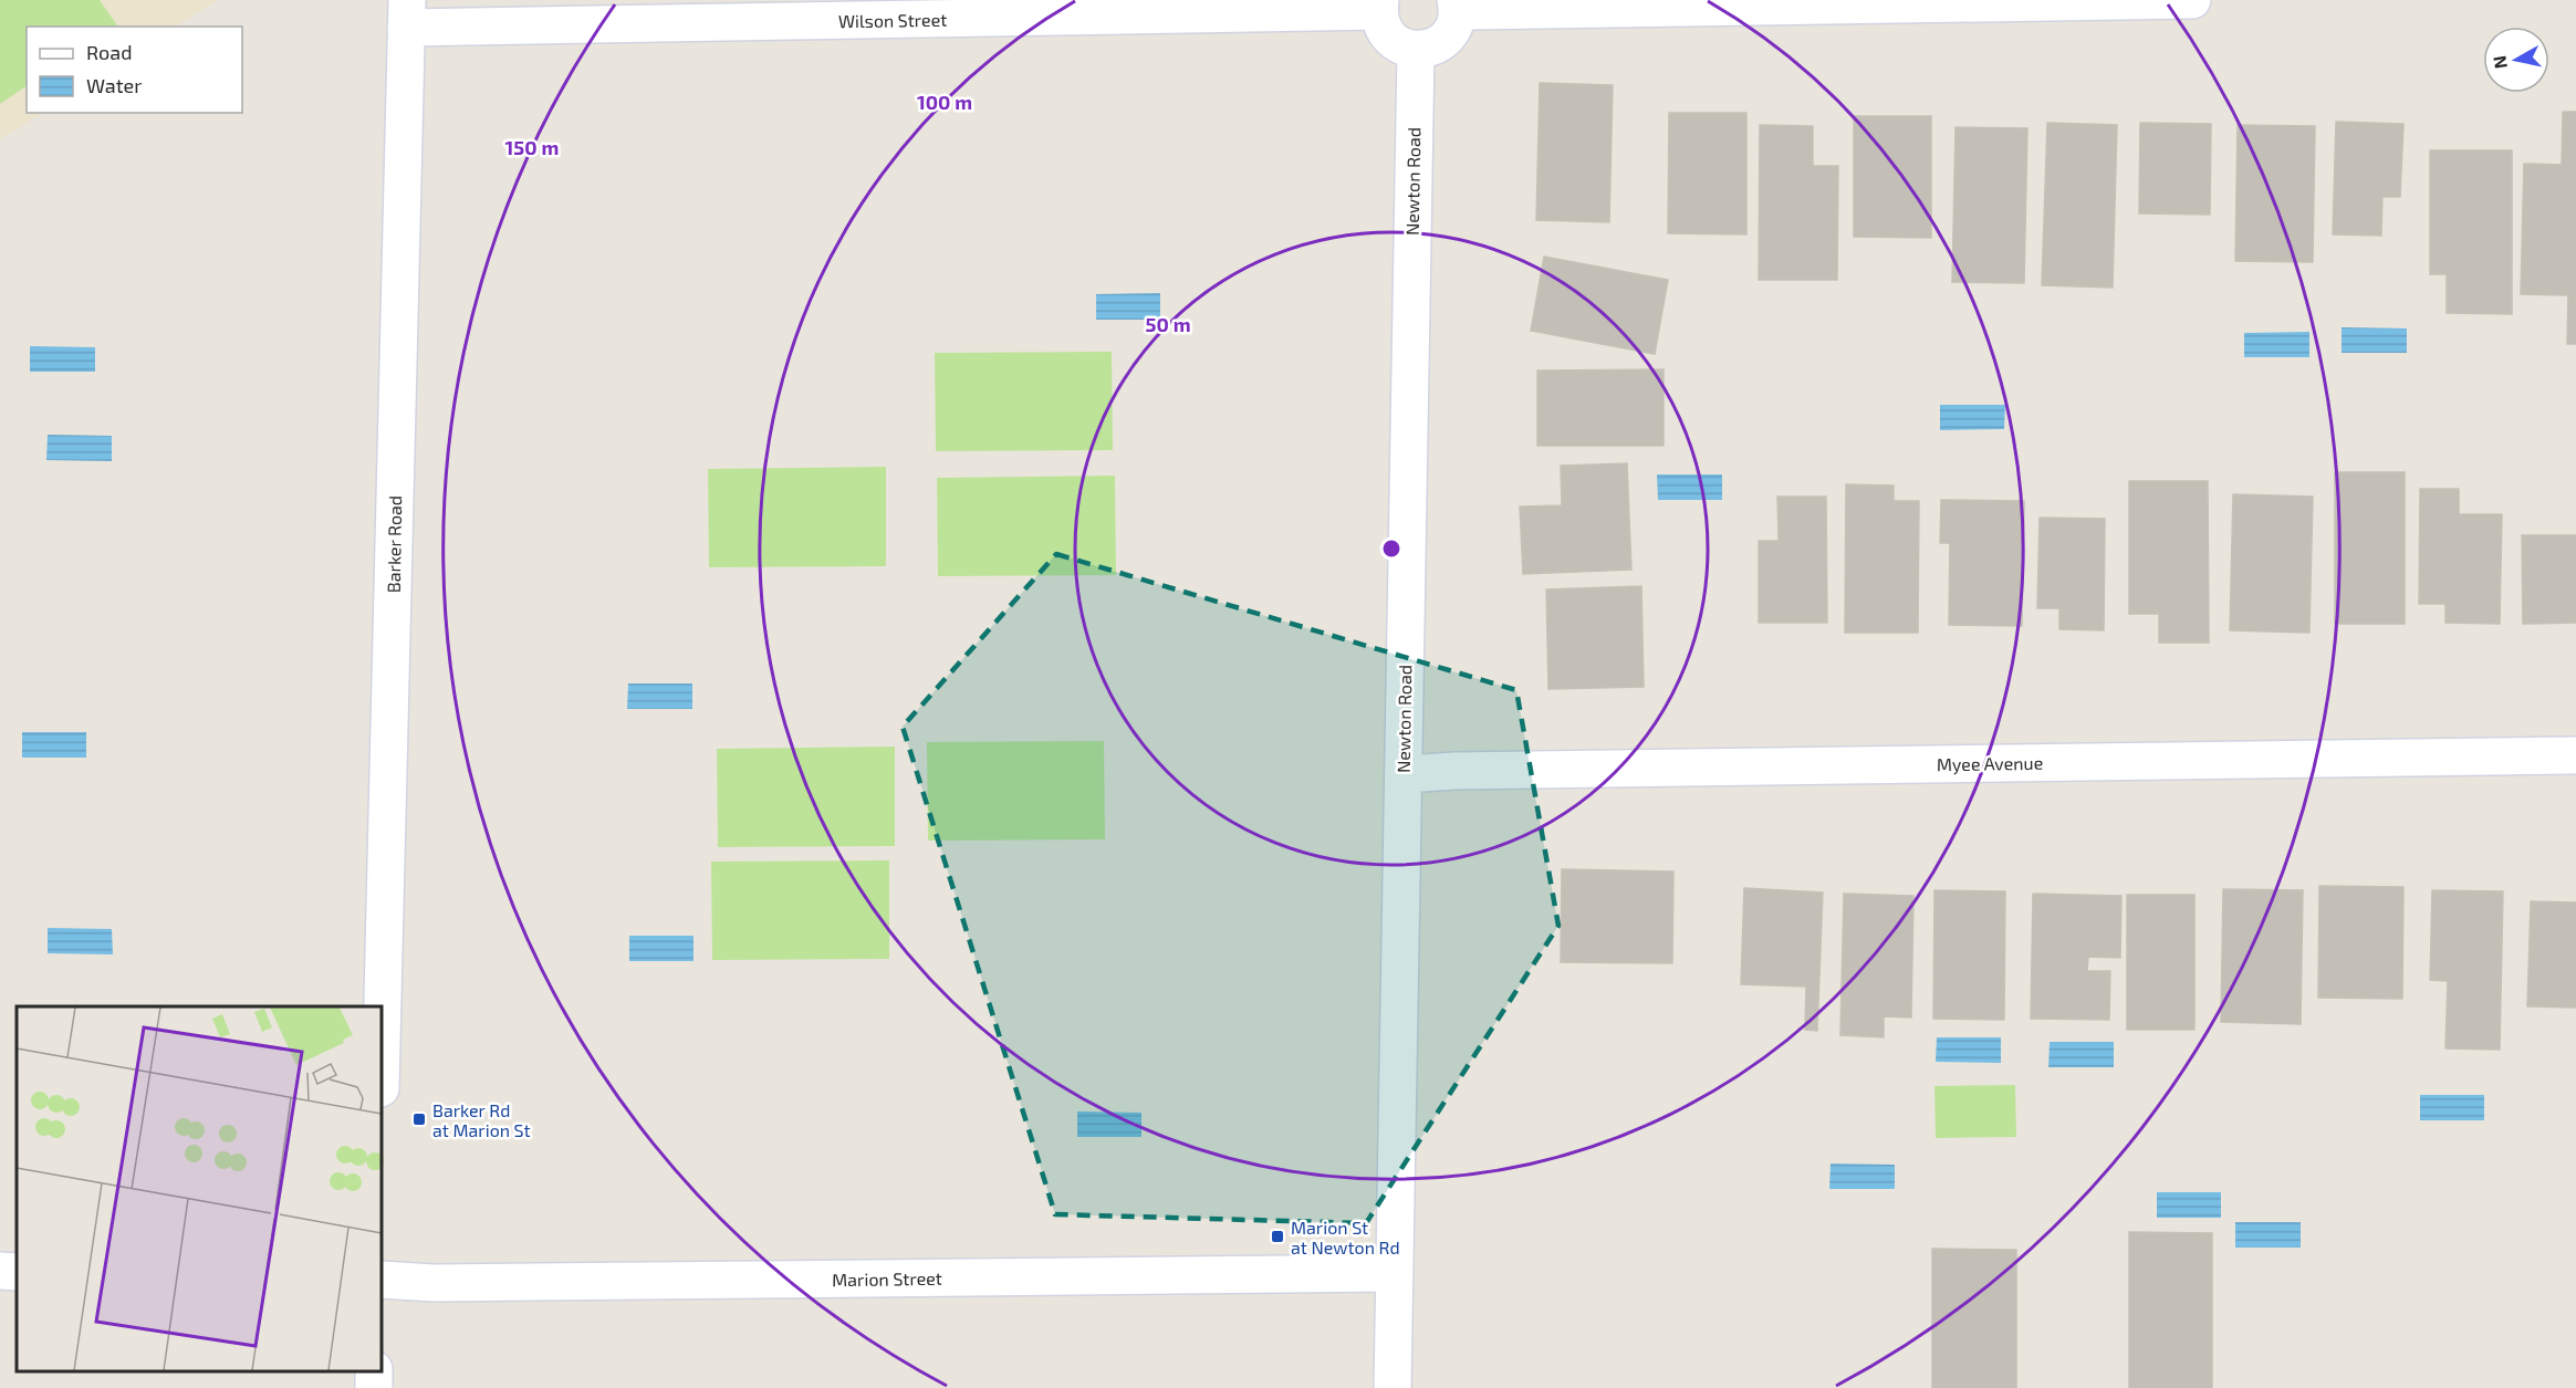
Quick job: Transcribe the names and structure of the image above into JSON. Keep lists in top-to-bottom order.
{
  "streets": {
    "street": [
      "Wilson Street",
      "Newton Road",
      "Barker Road",
      "Myee Avenue",
      "Marion Street"
    ]
  },
  "crossings": [
    ["Wilson Street", "Barker Road"],
    ["Newton Road", "Myee Avenue"],
    ["Newton Road", "Marion Street"]
  ],
  "places": {
    "transit": ["Barker Rd at Marion St", "Marion St at Newton Rd"]
  },
  "legend": ["Road", "Water"],
  "north": "left",
  "rings": ["100 m", "150 m", "50 m"]
}
